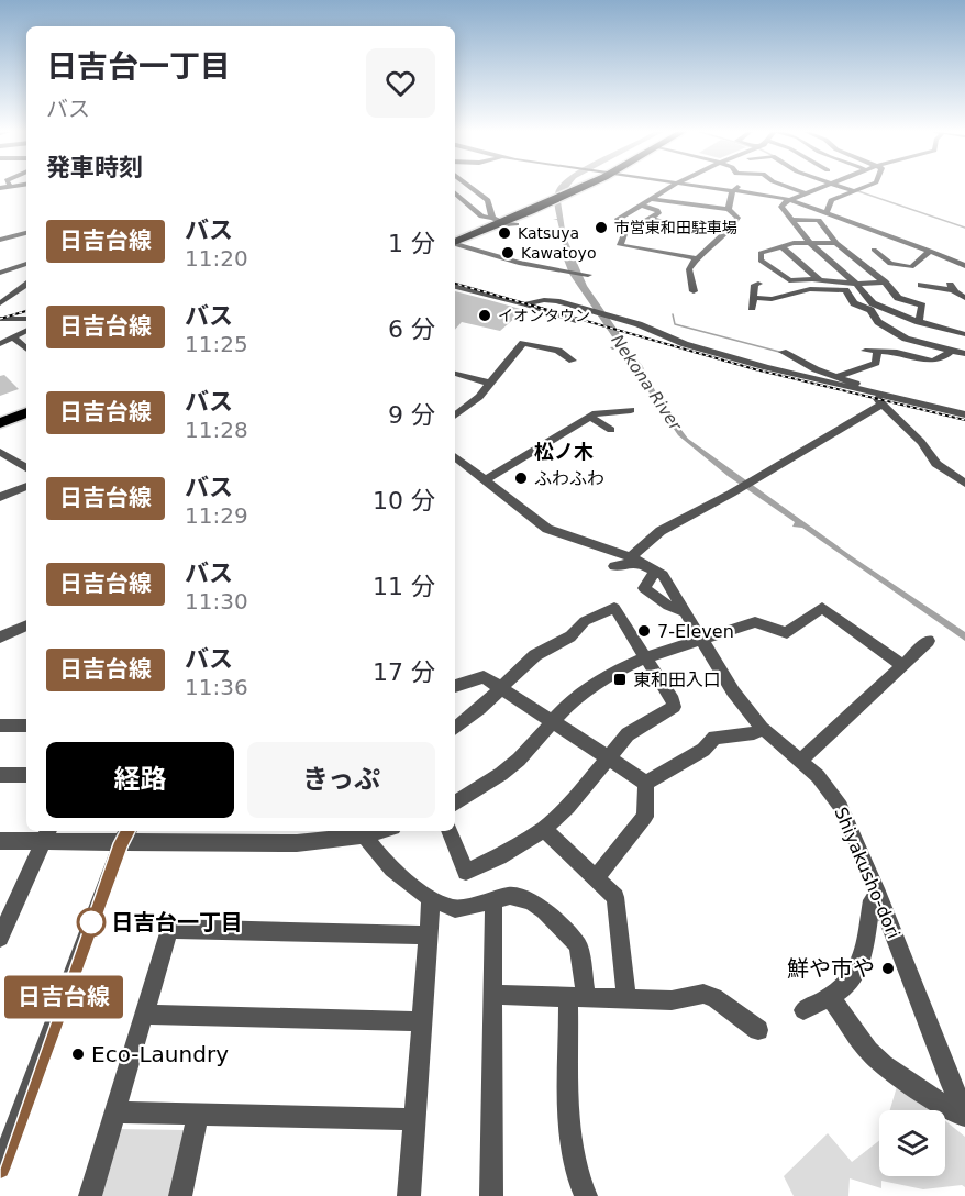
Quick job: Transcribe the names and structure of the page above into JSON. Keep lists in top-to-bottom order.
{
  "streets": {
    "street": ["Shiyakusho-dori"]
  },
  "districts": ["松ノ木"],
  "water": ["Nekona River"],
  "places": {
    "other": [
      "市営東和田駐車場",
      "Katsuya",
      "Kawatoyo",
      "イオンタウン",
      "ふわふわ",
      "7-Eleven",
      "日吉台一丁目",
      "鮮や市や",
      "Eco-Laundry"
    ],
    "transit": ["東和田入口"]
  },
  "lines": ["bus line 日吉台線"],
  "page": {
    "on_map": "日吉台線",
    "heading": [
      ["日吉台一丁目", "バス"],
      "発車時刻"
    ],
    "list": [
      {
        "mark": "日吉台線",
        "name": "バス",
        "note": "11:20",
        "value": "1 分"
      },
      {
        "mark": "日吉台線",
        "name": "バス",
        "note": "11:25",
        "value": "6 分"
      },
      {
        "mark": "日吉台線",
        "name": "バス",
        "note": "11:28",
        "value": "9 分"
      },
      {
        "mark": "日吉台線",
        "name": "バス",
        "note": "11:29",
        "value": "10 分"
      },
      {
        "mark": "日吉台線",
        "name": "バス",
        "note": "11:30",
        "value": "11 分"
      },
      {
        "mark": "日吉台線",
        "name": "バス",
        "note": "11:36",
        "value": "17 分"
      }
    ],
    "buttons": ["経路", "きっぷ"]
  }
}
